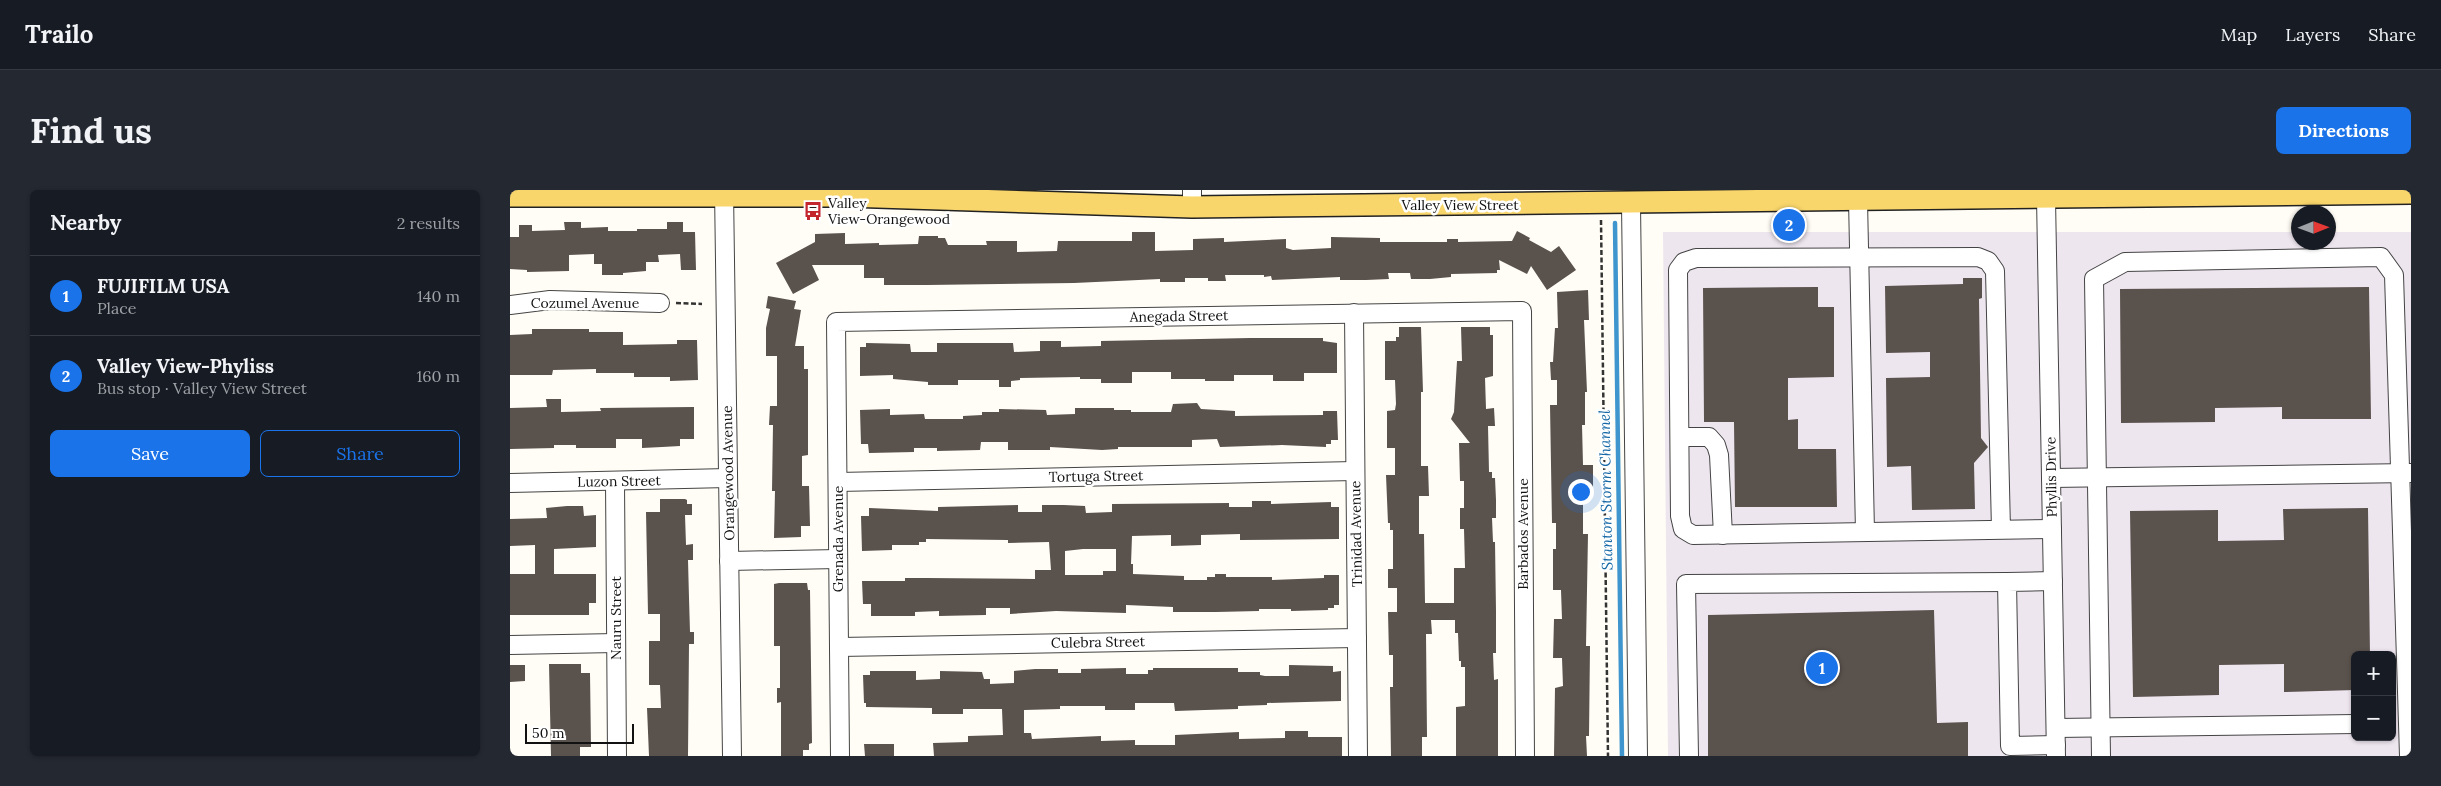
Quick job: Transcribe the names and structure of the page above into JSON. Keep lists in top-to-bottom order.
{
  "streets": {
    "main road": ["Valley View Street"],
    "street": [
      "Cozumel Avenue",
      "Anegada Street",
      "Orangewood Avenue",
      "Tortuga Street",
      "Phyllis Drive",
      "Luzon Street",
      "Trinidad Avenue",
      "Barbados Avenue",
      "Grenada Avenue",
      "Nauru Street",
      "Culebra Street"
    ]
  },
  "crossings": [
    ["Valley View Street", "Orangewood Avenue"],
    ["Valley View Street", "Phyllis Drive"],
    ["Anegada Street", "Trinidad Avenue"],
    ["Anegada Street", "Barbados Avenue"],
    ["Anegada Street", "Grenada Avenue"],
    ["Orangewood Avenue", "Luzon Street"],
    ["Tortuga Street", "Trinidad Avenue"],
    ["Tortuga Street", "Grenada Avenue"],
    ["Luzon Street", "Nauru Street"],
    ["Trinidad Avenue", "Culebra Street"],
    ["Grenada Avenue", "Culebra Street"]
  ],
  "water": ["Stanton Storm Channel"],
  "places": {
    "bus stop": ["Valley View-Orangewood"]
  },
  "scale_bar": "50 m",
  "north": "right",
  "page": {
    "header": "Trailo",
    "nav": ["Map", "Layers", "Share"],
    "buttons": [
      "Directions",
      ["Save", "Share"]
    ],
    "title": "Find us",
    "heading": ["Nearby", "2 results"],
    "pins": ["2", "1"],
    "list": [
      {
        "mark": "1",
        "name": "FUJIFILM USA",
        "note": "Place",
        "value": "140 m"
      },
      {
        "mark": "2",
        "name": "Valley View-Phyliss",
        "note": "Bus stop · Valley View Street",
        "value": "160 m"
      }
    ],
    "map_buttons": ["+", "−"],
    "scale": "50 m"
  }
}
